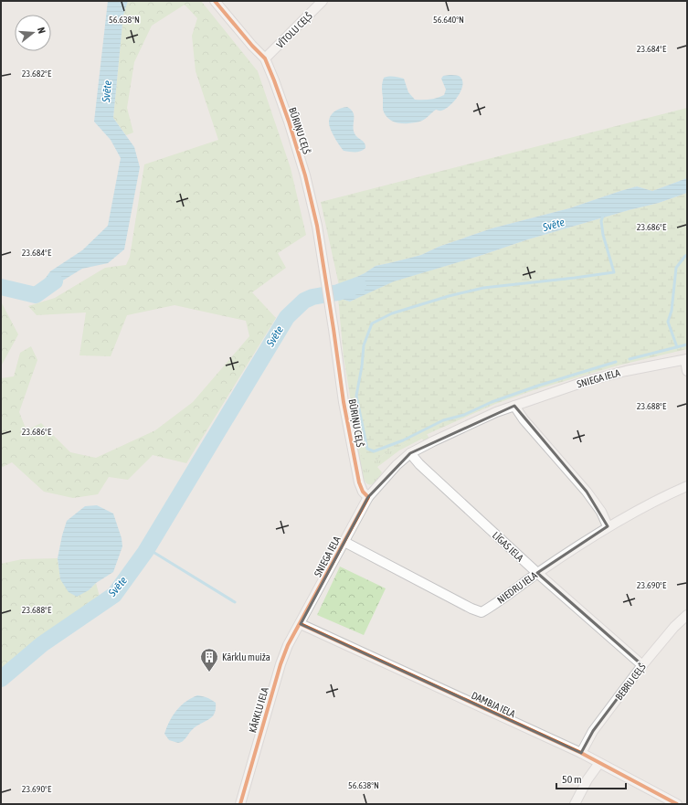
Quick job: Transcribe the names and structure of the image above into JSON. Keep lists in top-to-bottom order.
{
  "streets": {
    "street": [
      "VĪTOLU CEĻŠ",
      "BŪRIŅU CEĻŠ",
      "SNIEGA IELA",
      "LĪGAS IELA",
      "NIEDRU IELA",
      "BEBRU CEĻŠ",
      "DAMBJA IELA",
      "KĀRKLU IELA"
    ]
  },
  "crossings": [
    ["VĪTOLU CEĻŠ", "BŪRIŅU CEĻŠ"],
    ["BŪRIŅU CEĻŠ", "SNIEGA IELA"],
    ["SNIEGA IELA", "LĪGAS IELA"],
    ["SNIEGA IELA", "NIEDRU IELA"],
    ["SNIEGA IELA", "DAMBJA IELA"],
    ["SNIEGA IELA", "KĀRKLU IELA"],
    ["LĪGAS IELA", "NIEDRU IELA"],
    ["LĪGAS IELA", "BEBRU CEĻŠ"],
    ["BEBRU CEĻŠ", "DAMBJA IELA"],
    ["DAMBJA IELA", "KĀRKLU IELA"]
  ],
  "water": ["Svēte"],
  "places": {
    "building": ["Kārklu muiža"]
  },
  "scale_bar": "50 m",
  "north": "right",
  "coordinates": [
    "56.638°N",
    "56.640°N",
    "23.684°E",
    "23.682°E",
    "23.686°E",
    "23.688°E",
    "23.690°E"
  ]
}
